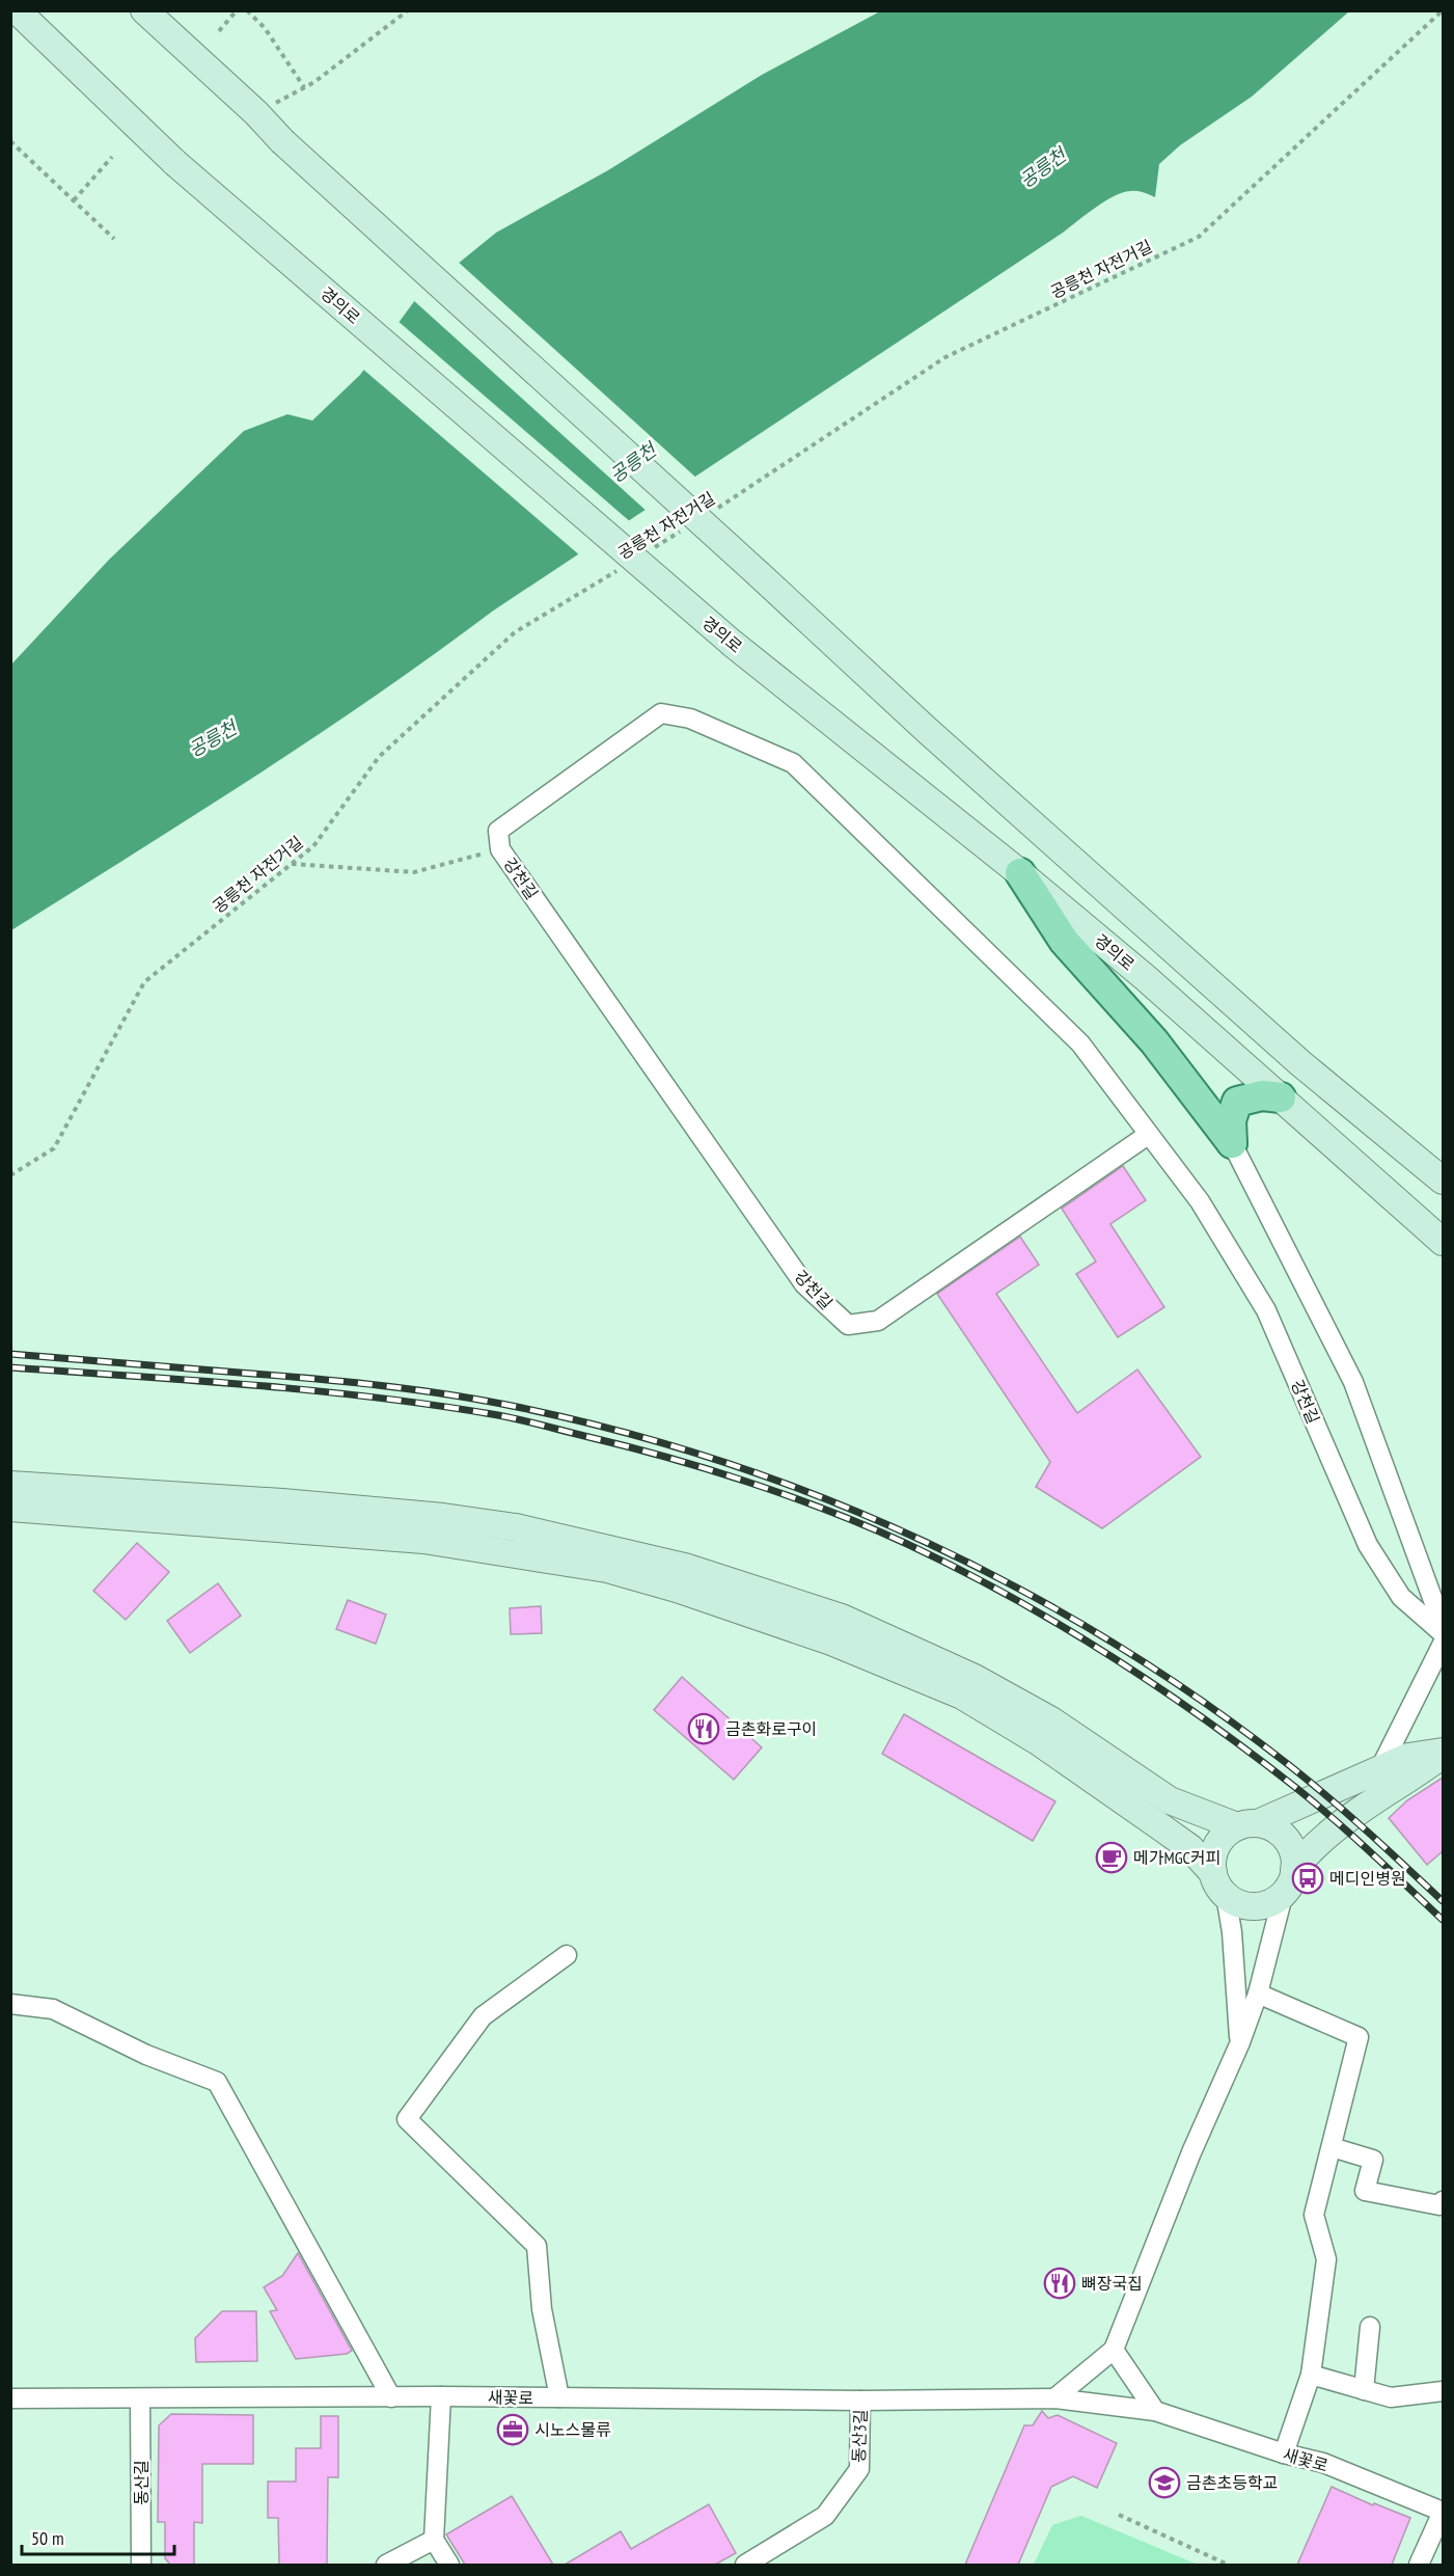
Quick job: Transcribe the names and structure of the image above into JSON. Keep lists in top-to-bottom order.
{
  "streets": {
    "main road": ["경의로"],
    "street": [
      "강천길",
      "새꽃로",
      "동산3길",
      "동산길"
    ],
    "path": ["공릉천 자전거길"]
  },
  "crossings": [
    ["새꽃로", "동산3길"],
    ["새꽃로", "동산길"]
  ],
  "water": ["공릉천"],
  "places": {
    "restaurant": ["금촌화로구이", "뼈장국집"],
    "cafe": ["메가MGC커피"],
    "bus stop": ["메디인병원"],
    "office": ["시노스물류"],
    "school or university": ["금촌초등학교"]
  },
  "scale_bar": "50 m"
}
